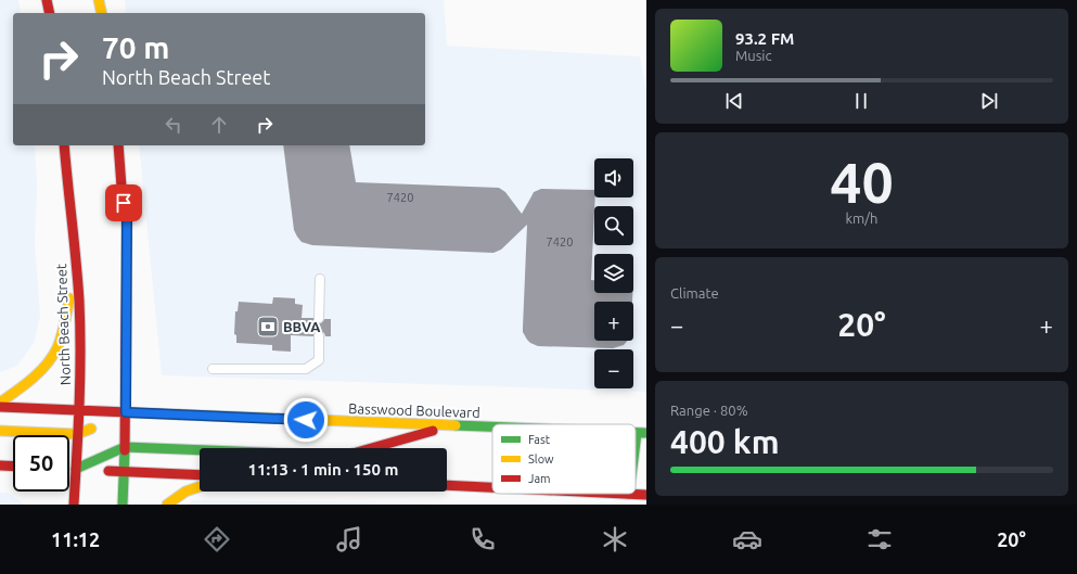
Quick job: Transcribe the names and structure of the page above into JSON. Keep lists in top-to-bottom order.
{
  "streets": {
    "main road": ["North Beach Street", "Basswood Boulevard"]
  },
  "crossings": [
    ["North Beach Street", "Basswood Boulevard"]
  ],
  "places": {
    "bank": ["BBVA"]
  },
  "house_numbers": ["7420", "7420"],
  "legend": ["Fast", "Slow", "Jam"],
  "page": {
    "turn": ["70 m", "North Beach Street"],
    "song": ["93.2 FM", "Music"],
    "tile": [
      ["40", "km/h"],
      "Climate",
      ["Range · 80%", "400 km"]
    ],
    "map_buttons": ["+", "−"],
    "heat": ["−", "20°", "+"],
    "limit": "50",
    "trip": "11:13 · 1 min · 150 m",
    "tabs": ["11:12", "20°"]
  }
}
